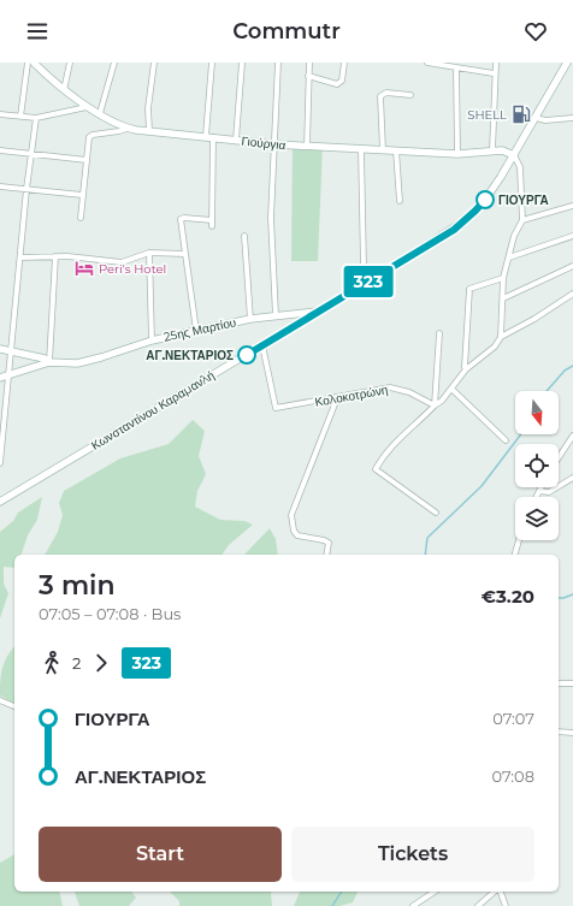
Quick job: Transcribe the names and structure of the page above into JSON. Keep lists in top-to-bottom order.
{
  "streets": {
    "street": [
      "Γιούργια",
      "25ης Μαρτίου",
      "Κολοκοτρώνη",
      "Κωνσταντίνου Καραμανλή"
    ]
  },
  "crossings": [
    ["Γιούργια", "Κωνσταντίνου Καραμανλή"],
    ["25ης Μαρτίου", "Κωνσταντίνου Καραμανλή"],
    ["Κολοκοτρώνη", "Κωνσταντίνου Καραμανλή"]
  ],
  "places": {
    "fuel station": ["SHELL"],
    "other": ["ΓΙΟΥΡΓΑ", "ΑΓ.ΝΕΚΤΑΡΙΟΣ"],
    "hotel": ["Peri's Hotel"]
  },
  "lines": ["bus line 323"],
  "north": "bottom",
  "page": {
    "header": "Commutr",
    "on_map": "323",
    "heading": ["3 min", "07:05 – 07:08 · Bus", "€3.20"],
    "legs": ["2", "323"],
    "list": [
      {
        "name": "ΓΙΟΥΡΓΑ",
        "value": "07:07"
      },
      {
        "name": "ΑΓ.ΝΕΚΤΑΡΙΟΣ",
        "value": "07:08"
      }
    ],
    "buttons": ["Start", "Tickets"]
  }
}
